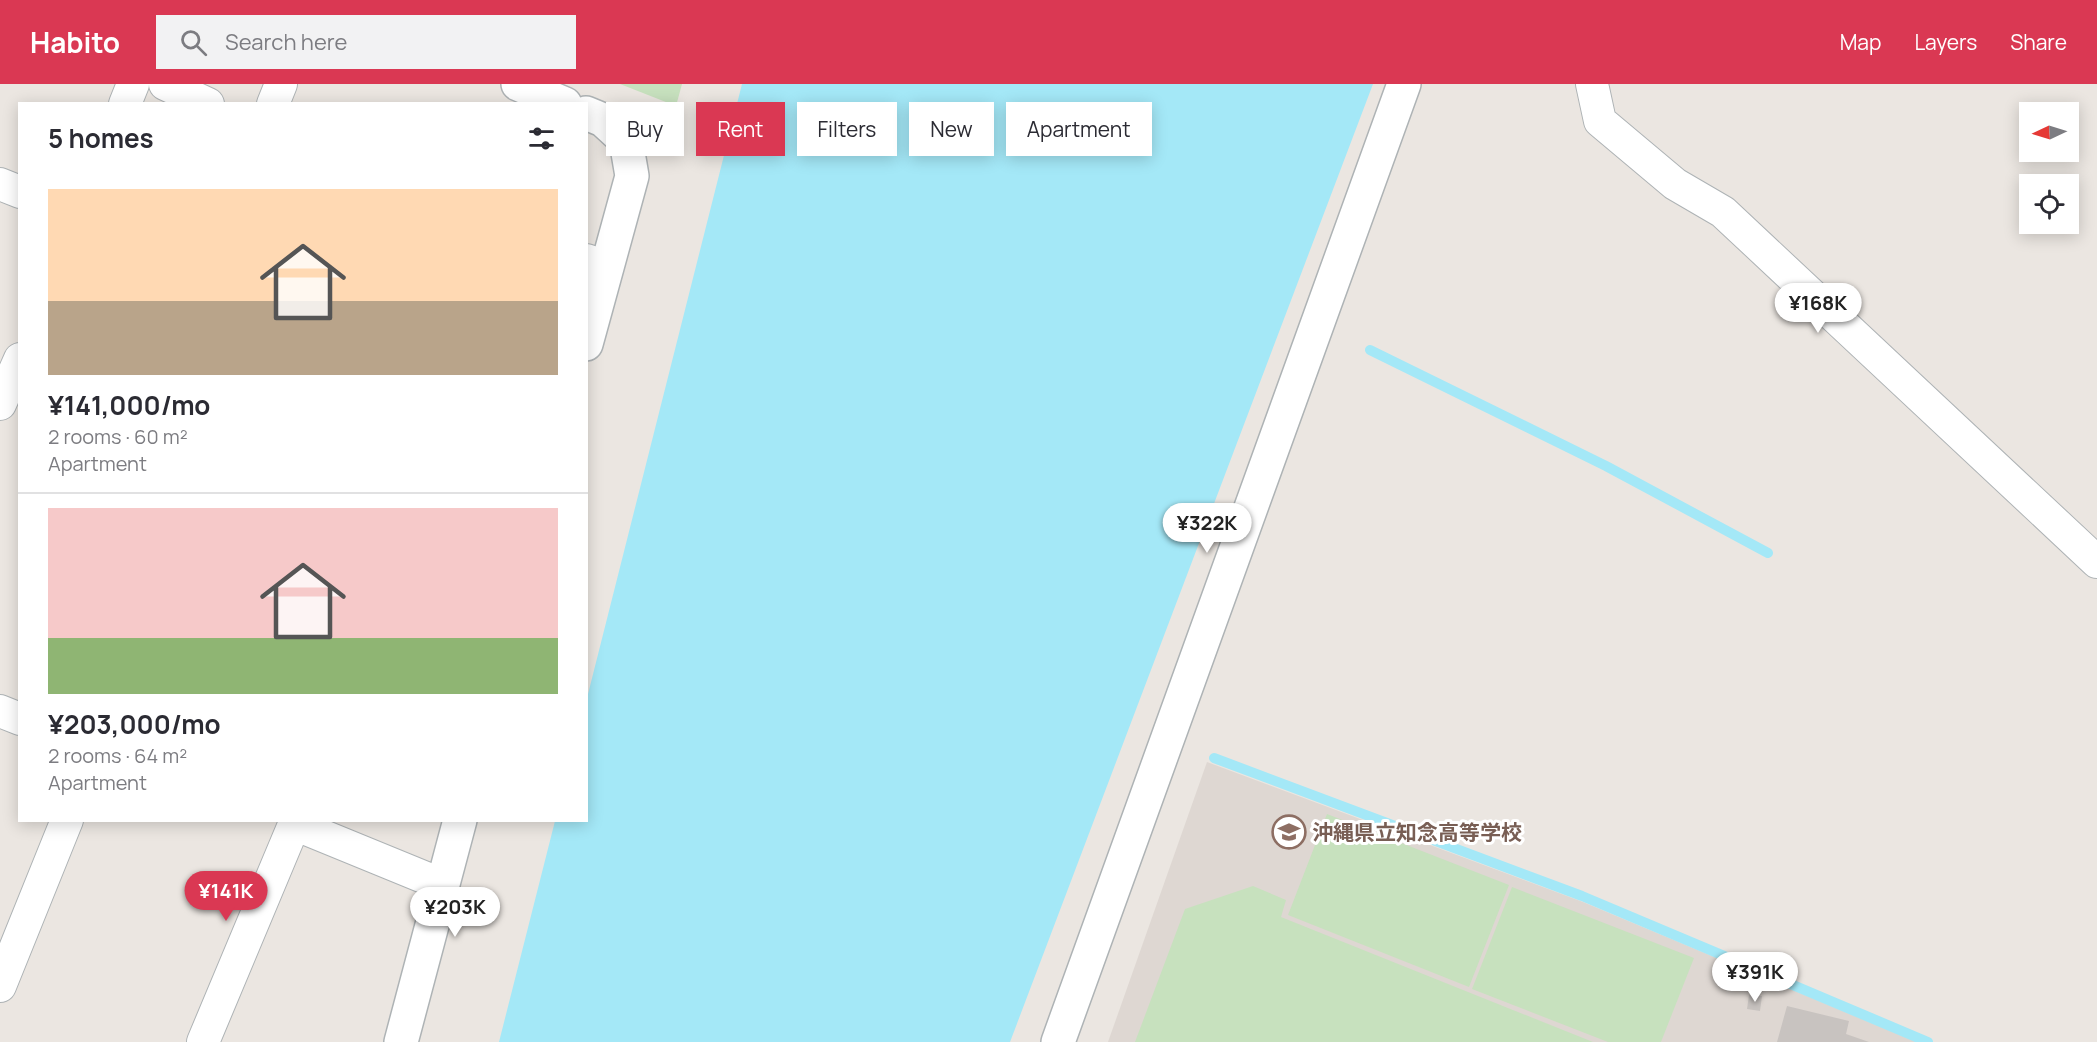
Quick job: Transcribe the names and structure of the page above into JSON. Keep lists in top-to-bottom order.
{
  "places": {
    "school or university": ["沖縄県立知念高等学校"]
  },
  "north": "left",
  "page": {
    "header": "Habito",
    "search": "Search here",
    "nav": ["Map", "Layers", "Share"],
    "chip": [
      "Buy",
      "Rent",
      "Filters",
      "New",
      "Apartment"
    ],
    "heading": "5 homes",
    "list": [
      {
        "name": "¥141,000/mo",
        "note": "2 rooms · 60 m² · Apartment"
      },
      {
        "name": "¥203,000/mo",
        "note": "2 rooms · 64 m² · Apartment"
      }
    ],
    "price": [
      "¥168K",
      "¥322K",
      "¥141K",
      "¥203K",
      "¥391K"
    ]
  }
}
